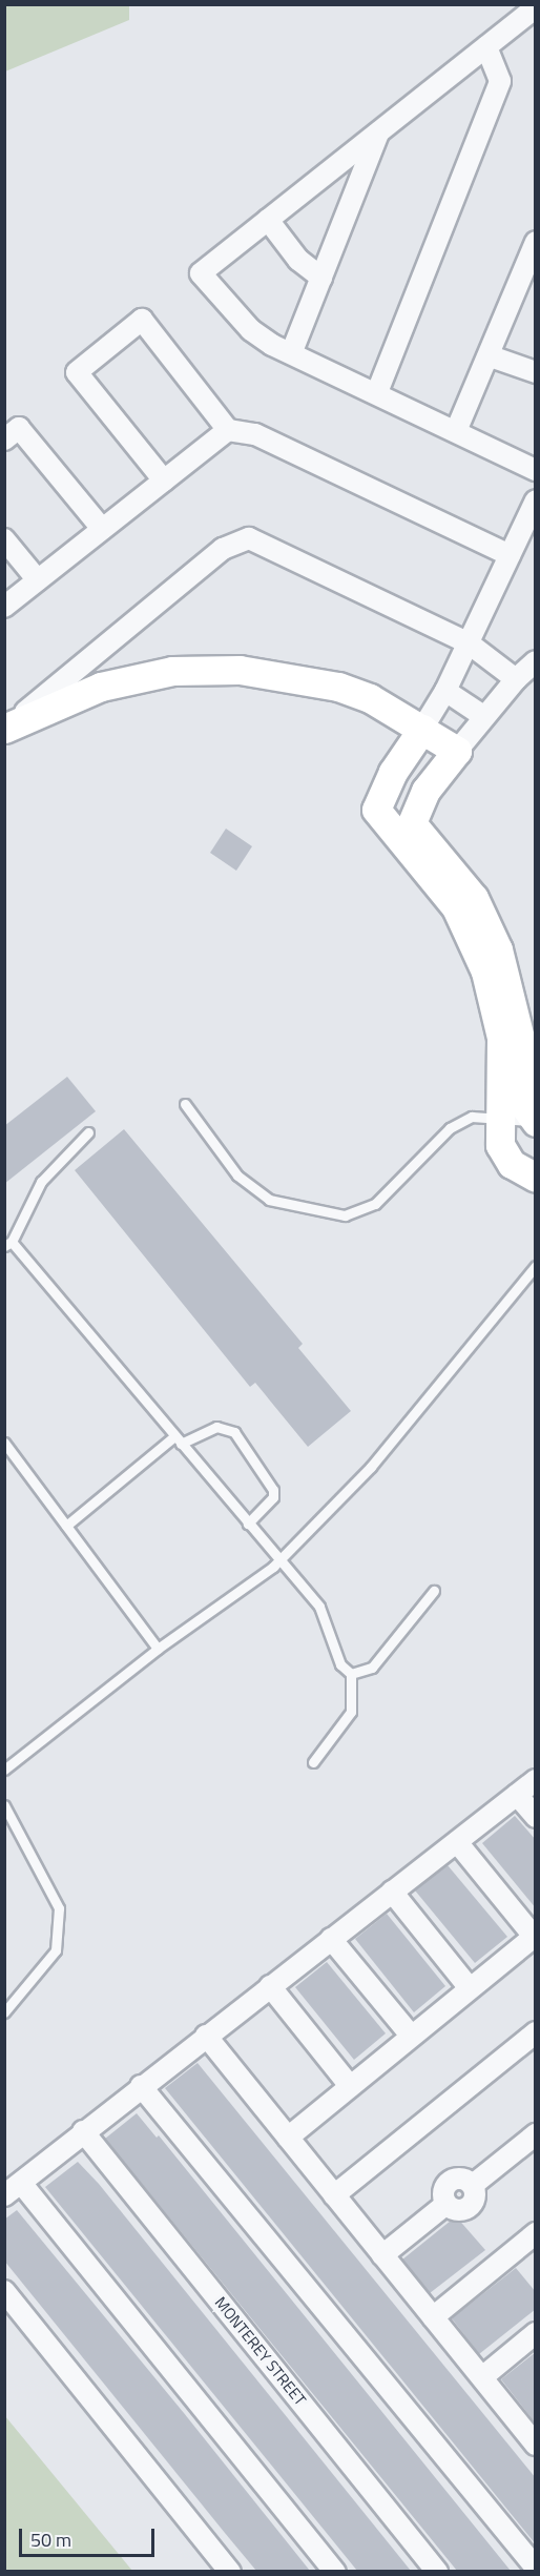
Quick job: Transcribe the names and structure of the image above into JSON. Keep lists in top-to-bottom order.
{
  "streets": {
    "street": ["MONTEREY STREET"]
  },
  "scale_bar": "50 m"
}
